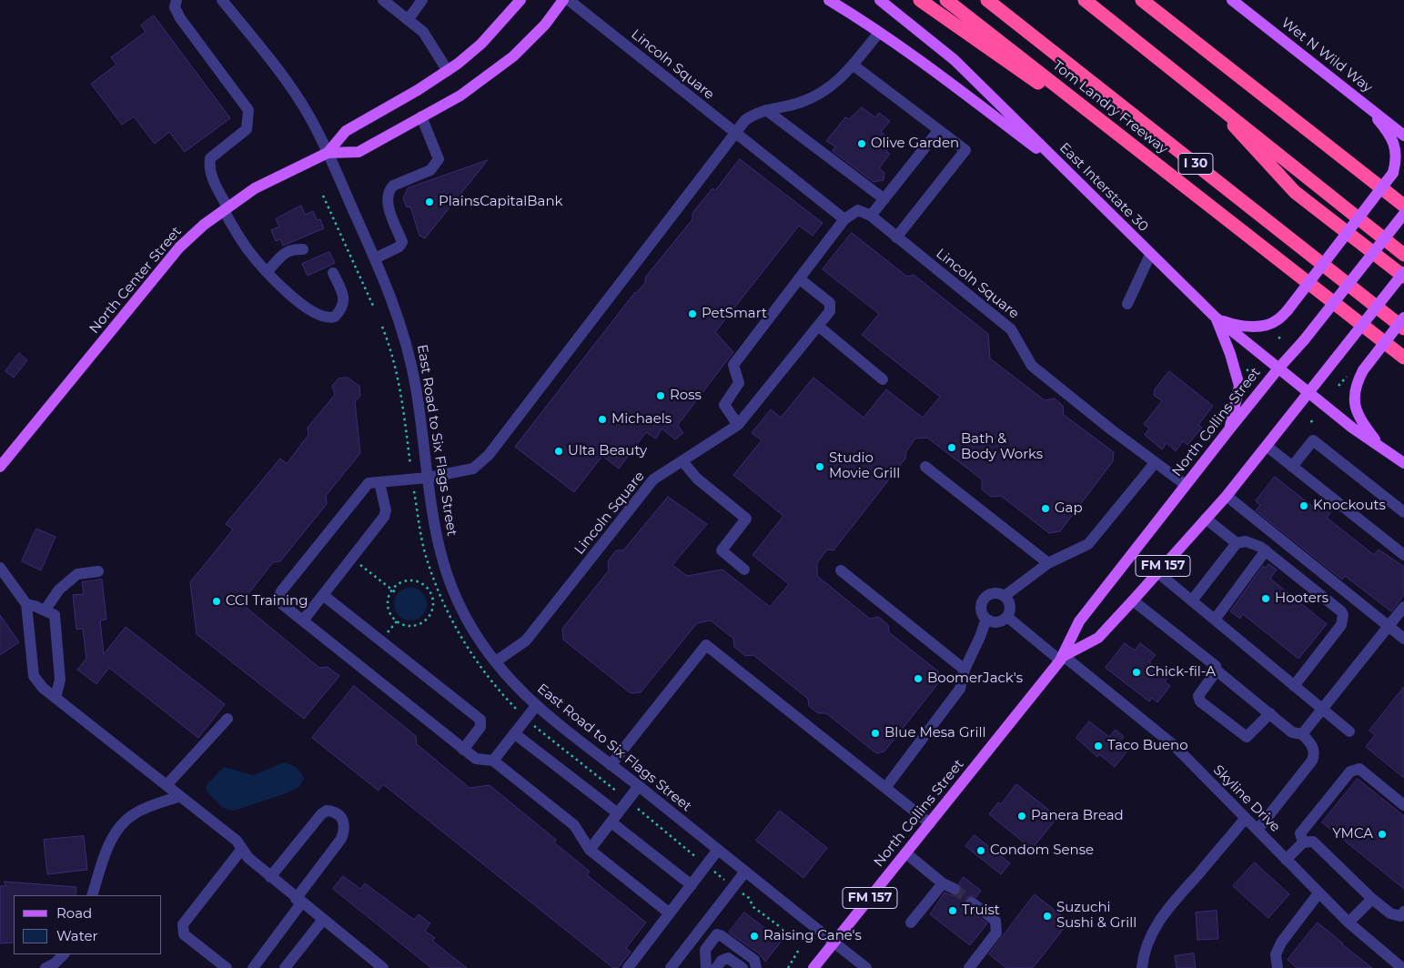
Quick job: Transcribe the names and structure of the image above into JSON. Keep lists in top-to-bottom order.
{
  "streets": {
    "highway": ["Tom Landry Freeway", "I 30"],
    "main road": [
      "Wet N Wild Way",
      "East Interstate 30",
      "North Center Street",
      "North Collins Street",
      "FM 157"
    ],
    "street": ["Lincoln Square", "East Road to Six Flags Street", "Skyline Drive"]
  },
  "crossings": [
    ["Lincoln Square", "North Collins Street"],
    ["Lincoln Square", "East Road to Six Flags Street"],
    ["East Interstate 30", "North Collins Street"],
    ["North Center Street", "East Road to Six Flags Street"],
    ["North Collins Street", "East Road to Six Flags Street"],
    ["North Collins Street", "Skyline Drive"]
  ],
  "places": [
    "Olive Garden",
    "PlainsCapitalBank",
    "PetSmart",
    "Ross",
    "Michaels",
    "Bath & Body Works",
    "Ulta Beauty",
    "Studio Movie Grill",
    "Knockouts",
    "Gap",
    "Hooters",
    "CCI Training",
    "Chick-fil-A",
    "BoomerJack's",
    "Blue Mesa Grill",
    "Taco Bueno",
    "Panera Bread",
    "YMCA",
    "Condom Sense",
    "Truist",
    "Suzuchi Sushi & Grill",
    "Raising Cane's"
  ],
  "legend": ["Road", "Water"]
}
